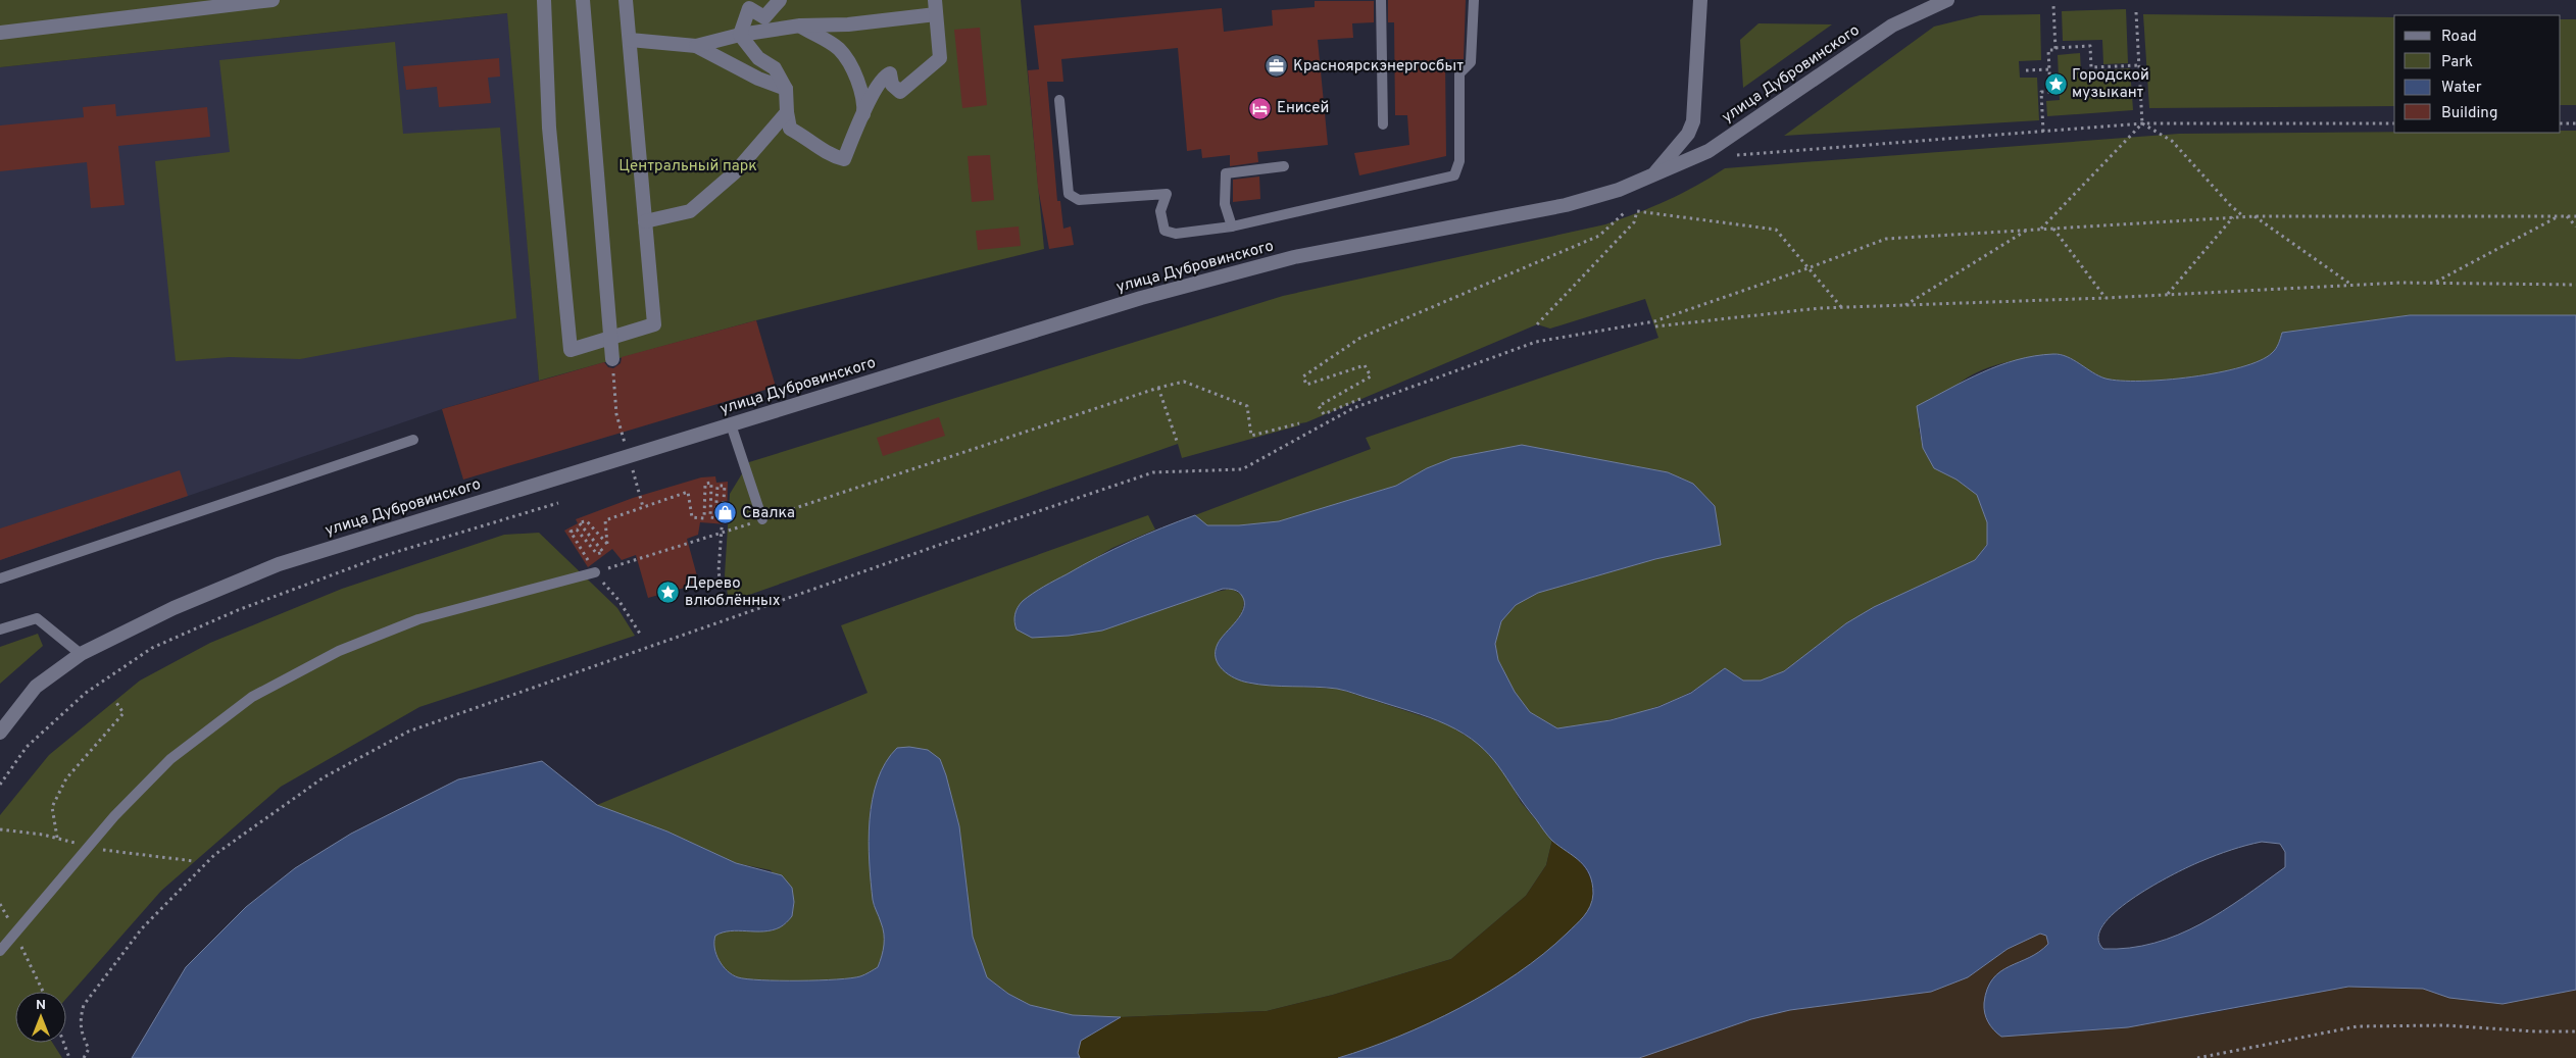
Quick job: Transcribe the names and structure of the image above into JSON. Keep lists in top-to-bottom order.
{
  "streets": {
    "street": ["улица Дубровинского"]
  },
  "parks": ["Центральный парк"],
  "places": {
    "office": ["Красноярскэнергосбыт"],
    "place": ["Городской музыкант", "Дерево влюблённых"],
    "hotel": ["Енисей"],
    "shop": ["Свалка"]
  },
  "legend": [
    "Road",
    "Park",
    "Water",
    "Building"
  ],
  "north": "top"
}
